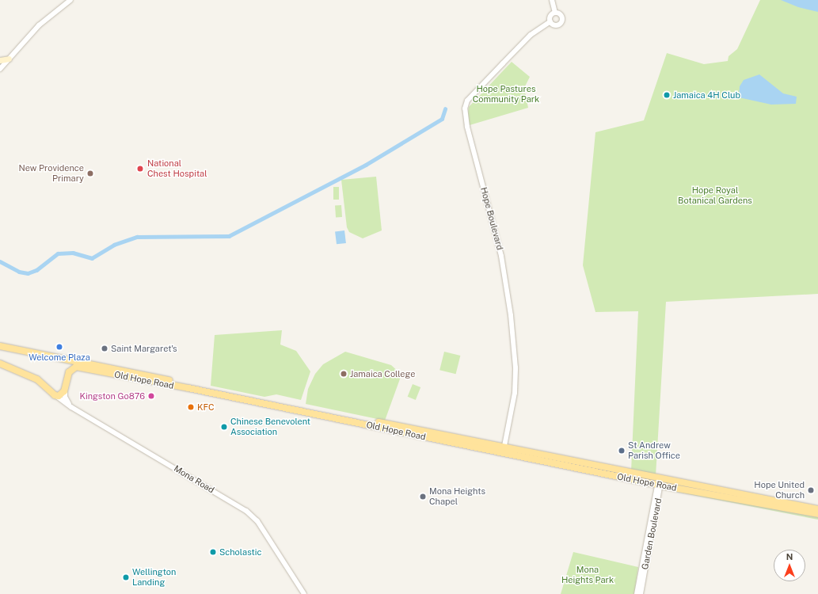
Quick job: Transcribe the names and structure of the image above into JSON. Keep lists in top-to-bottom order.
{
  "streets": {
    "main road": ["Old Hope Road"],
    "street": ["Hope Boulevard", "Mona Road", "Garden Boulevard"]
  },
  "crossings": [
    ["Hope Boulevard", "Old Hope Road"],
    ["Old Hope Road", "Garden Boulevard"]
  ],
  "parks": ["Hope Pastures Community Park", "Hope Royal Botanical Gardens", "Mona Heights Park"],
  "places": [
    "Jamaica 4H Club",
    "National Chest Hospital",
    "New Providence Primary",
    "Welcome Plaza",
    "Saint Margaret's",
    "Jamaica College",
    "Kingston Go876",
    "KFC",
    "Chinese Benevolent Association",
    "St Andrew Parish Office",
    "Hope United Church",
    "Mona Heights Chapel",
    "Scholastic",
    "Wellington Landing"
  ],
  "north": "top"
}
